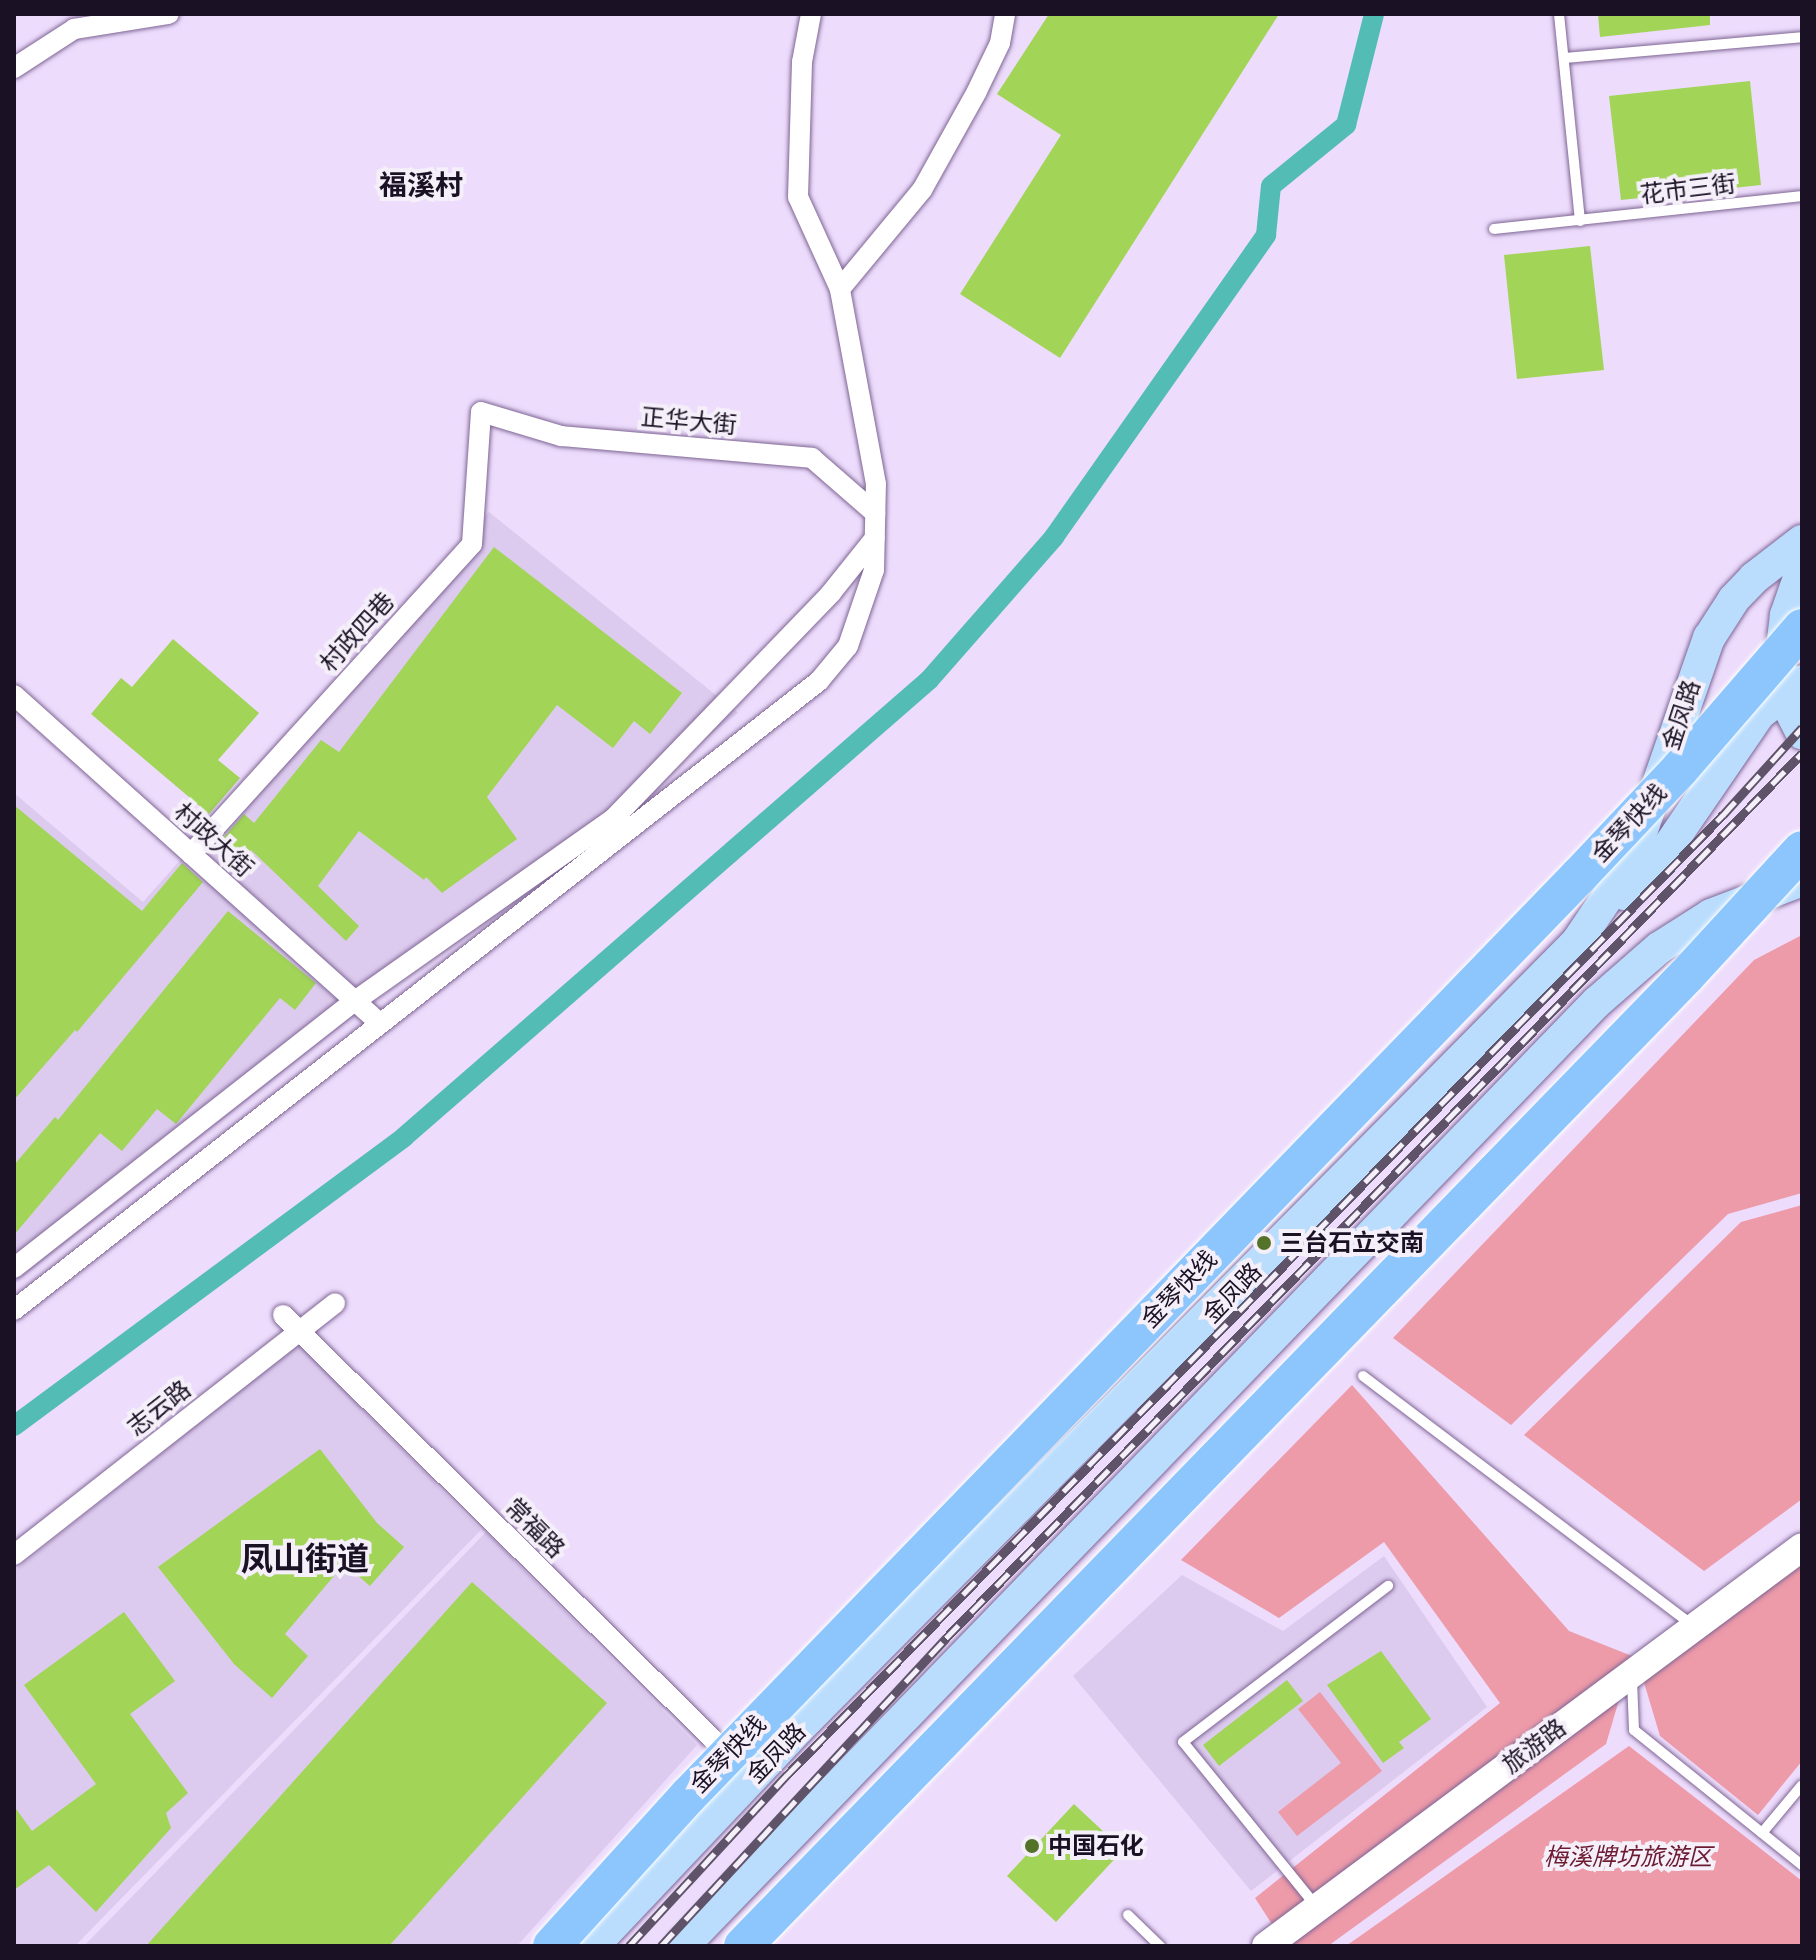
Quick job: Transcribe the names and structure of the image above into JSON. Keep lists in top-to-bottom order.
{
  "streets": {
    "highway": ["金琴快线"],
    "main road": ["金凤路"],
    "street": [
      "正华大街",
      "村政四巷",
      "村政大街",
      "志云路",
      "常福路",
      "旅游路"
    ],
    "lane": ["花市三街"]
  },
  "crossings": [
    ["正华大街", "村政四巷"],
    ["村政四巷", "村政大街"],
    ["金凤路", "常福路"],
    ["志云路", "常福路"]
  ],
  "districts": ["福溪村", "凤山街道"],
  "parks": ["梅溪牌坊旅游区"],
  "places": ["三台石立交南", "中国石化"]
}
